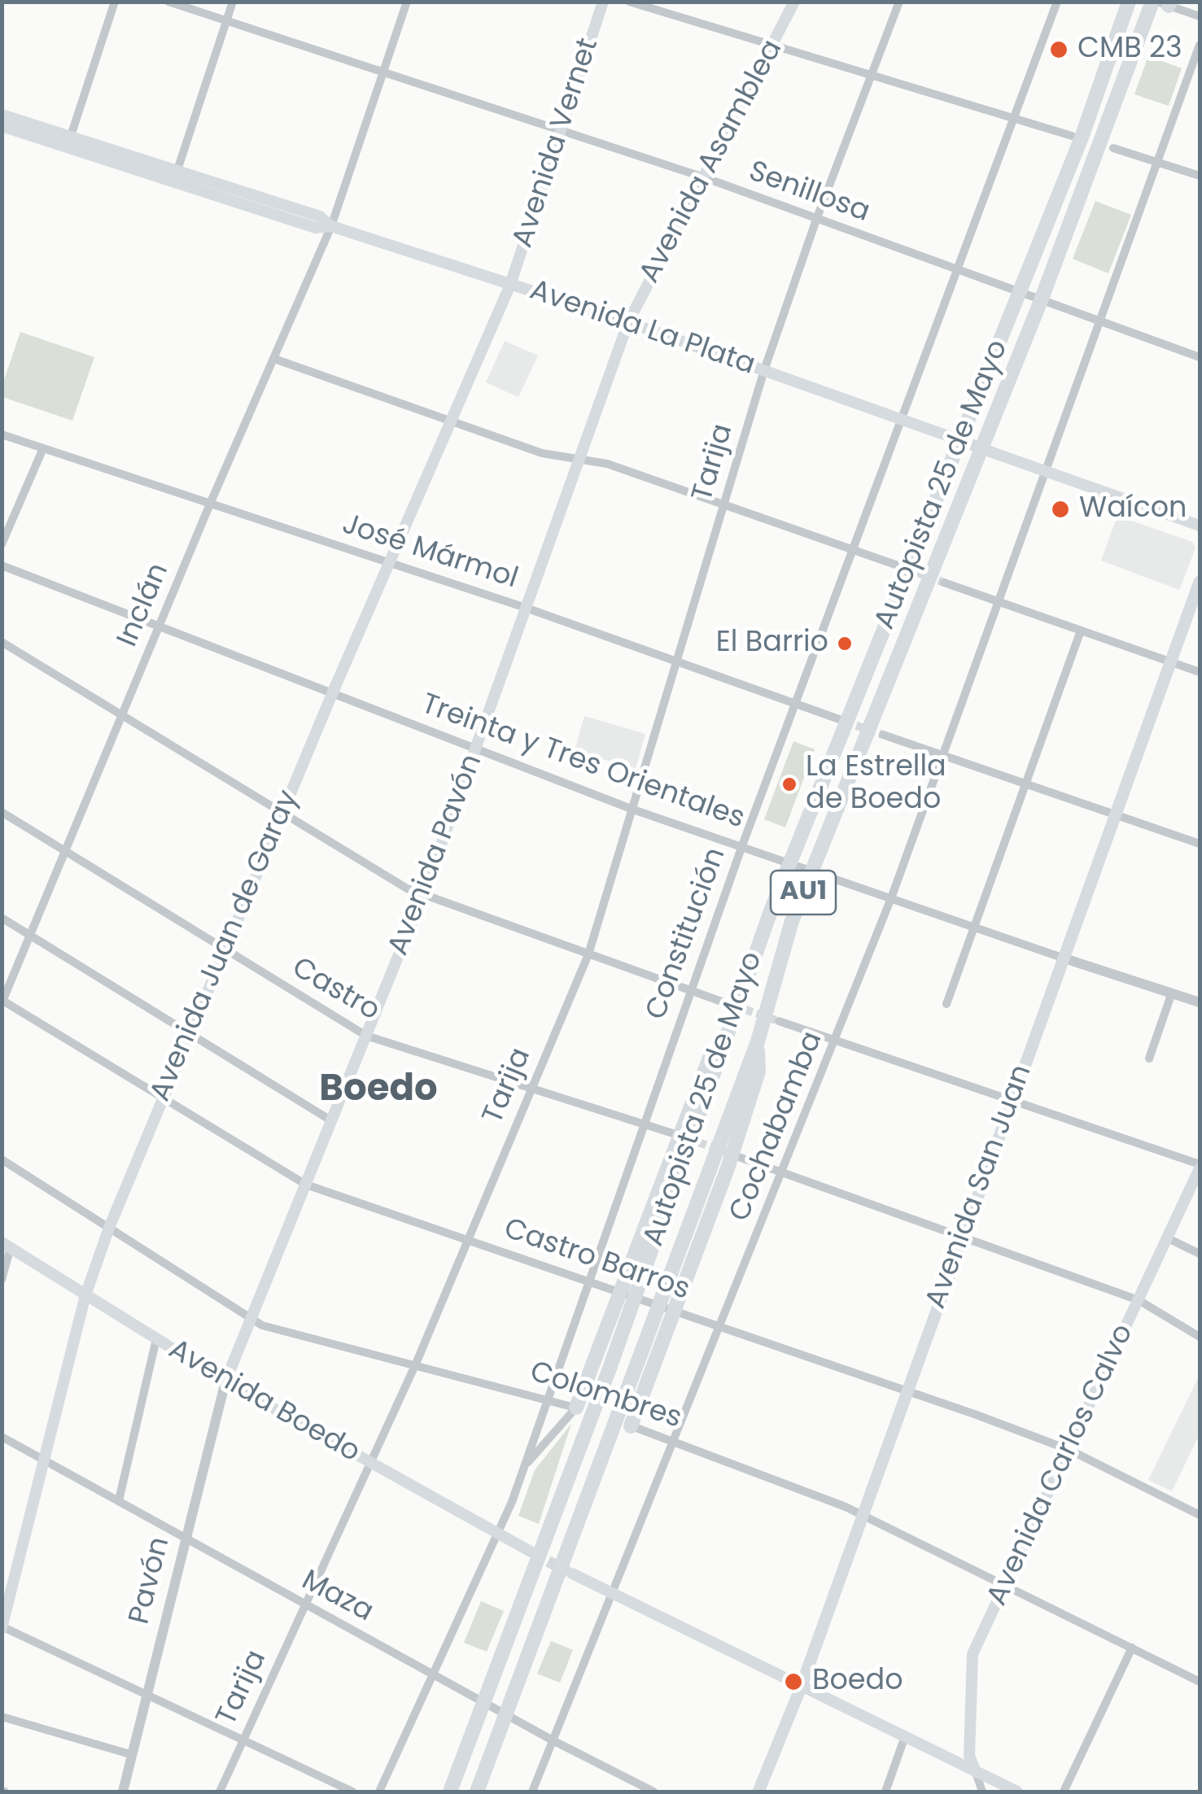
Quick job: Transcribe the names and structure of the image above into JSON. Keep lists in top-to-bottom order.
{
  "streets": {
    "highway": ["Autopista 25 de Mayo", "AU1"],
    "main road": [
      "Avenida Vernet",
      "Avenida Asamblea",
      "Avenida La Plata",
      "Avenida Pavón",
      "Avenida Juan de Garay",
      "Avenida San Juan",
      "Avenida Boedo",
      "Avenida Carlos Calvo"
    ],
    "street": [
      "Senillosa",
      "Tarija",
      "José Mármol",
      "Inclán",
      "Treinta y Tres Orientales",
      "Constitución",
      "Castro",
      "Cochabamba",
      "Castro Barros",
      "Colombres",
      "Pavón",
      "Maza"
    ]
  },
  "crossings": [
    ["Avenida Vernet", "Senillosa"],
    ["Avenida Vernet", "Avenida La Plata"],
    ["Avenida Vernet", "Avenida Juan de Garay"],
    ["Avenida Asamblea", "Senillosa"],
    ["Avenida Asamblea", "Avenida La Plata"],
    ["Avenida Asamblea", "Avenida Pavón"],
    ["Senillosa", "Tarija"],
    ["Senillosa", "Inclán"],
    ["Senillosa", "Constitución"],
    ["Senillosa", "Cochabamba"],
    ["Avenida La Plata", "Tarija"],
    ["Avenida La Plata", "Inclán"],
    ["Avenida La Plata", "Avenida Pavón"],
    ["Avenida La Plata", "Constitución"],
    ["Avenida La Plata", "Avenida Juan de Garay"],
    ["Tarija", "José Mármol"],
    ["Tarija", "Treinta y Tres Orientales"],
    ["Tarija", "Castro"],
    ["Tarija", "Castro Barros"],
    ["Tarija", "Colombres"],
    ["Tarija", "Avenida Boedo"],
    ["Tarija", "Maza"],
    ["José Mármol", "Inclán"],
    ["José Mármol", "Avenida Pavón"],
    ["José Mármol", "Constitución"],
    ["José Mármol", "Avenida Juan de Garay"],
    ["Inclán", "Treinta y Tres Orientales"],
    ["Inclán", "Castro"],
    ["Inclán", "Castro Barros"],
    ["Treinta y Tres Orientales", "Avenida Pavón"],
    ["Treinta y Tres Orientales", "Constitución"],
    ["Treinta y Tres Orientales", "Avenida Juan de Garay"],
    ["Treinta y Tres Orientales", "Cochabamba"],
    ["Treinta y Tres Orientales", "Avenida San Juan"],
    ["Avenida Pavón", "Castro"],
    ["Avenida Pavón", "Castro Barros"],
    ["Avenida Pavón", "Colombres"],
    ["Avenida Pavón", "Avenida Boedo"],
    ["Avenida Pavón", "Pavón"],
    ["Constitución", "Castro"],
    ["Constitución", "Castro Barros"],
    ["Constitución", "Colombres"],
    ["Constitución", "Avenida Boedo"],
    ["Constitución", "Maza"],
    ["Avenida Juan de Garay", "Castro"],
    ["Avenida Juan de Garay", "Castro Barros"],
    ["Avenida Juan de Garay", "Colombres"],
    ["Avenida Juan de Garay", "Avenida Boedo"],
    ["Avenida Juan de Garay", "Maza"],
    ["Cochabamba", "Castro Barros"],
    ["Cochabamba", "Colombres"],
    ["Cochabamba", "Maza"],
    ["Avenida San Juan", "Castro Barros"],
    ["Avenida San Juan", "Colombres"],
    ["Castro Barros", "Avenida Carlos Calvo"],
    ["Colombres", "Avenida Carlos Calvo"],
    ["Avenida Boedo", "Pavón"],
    ["Pavón", "Maza"]
  ],
  "districts": ["Boedo"],
  "places": [
    "CMB 23",
    "Waícon",
    "El Barrio",
    "La Estrella de Boedo",
    "Boedo"
  ]
}
